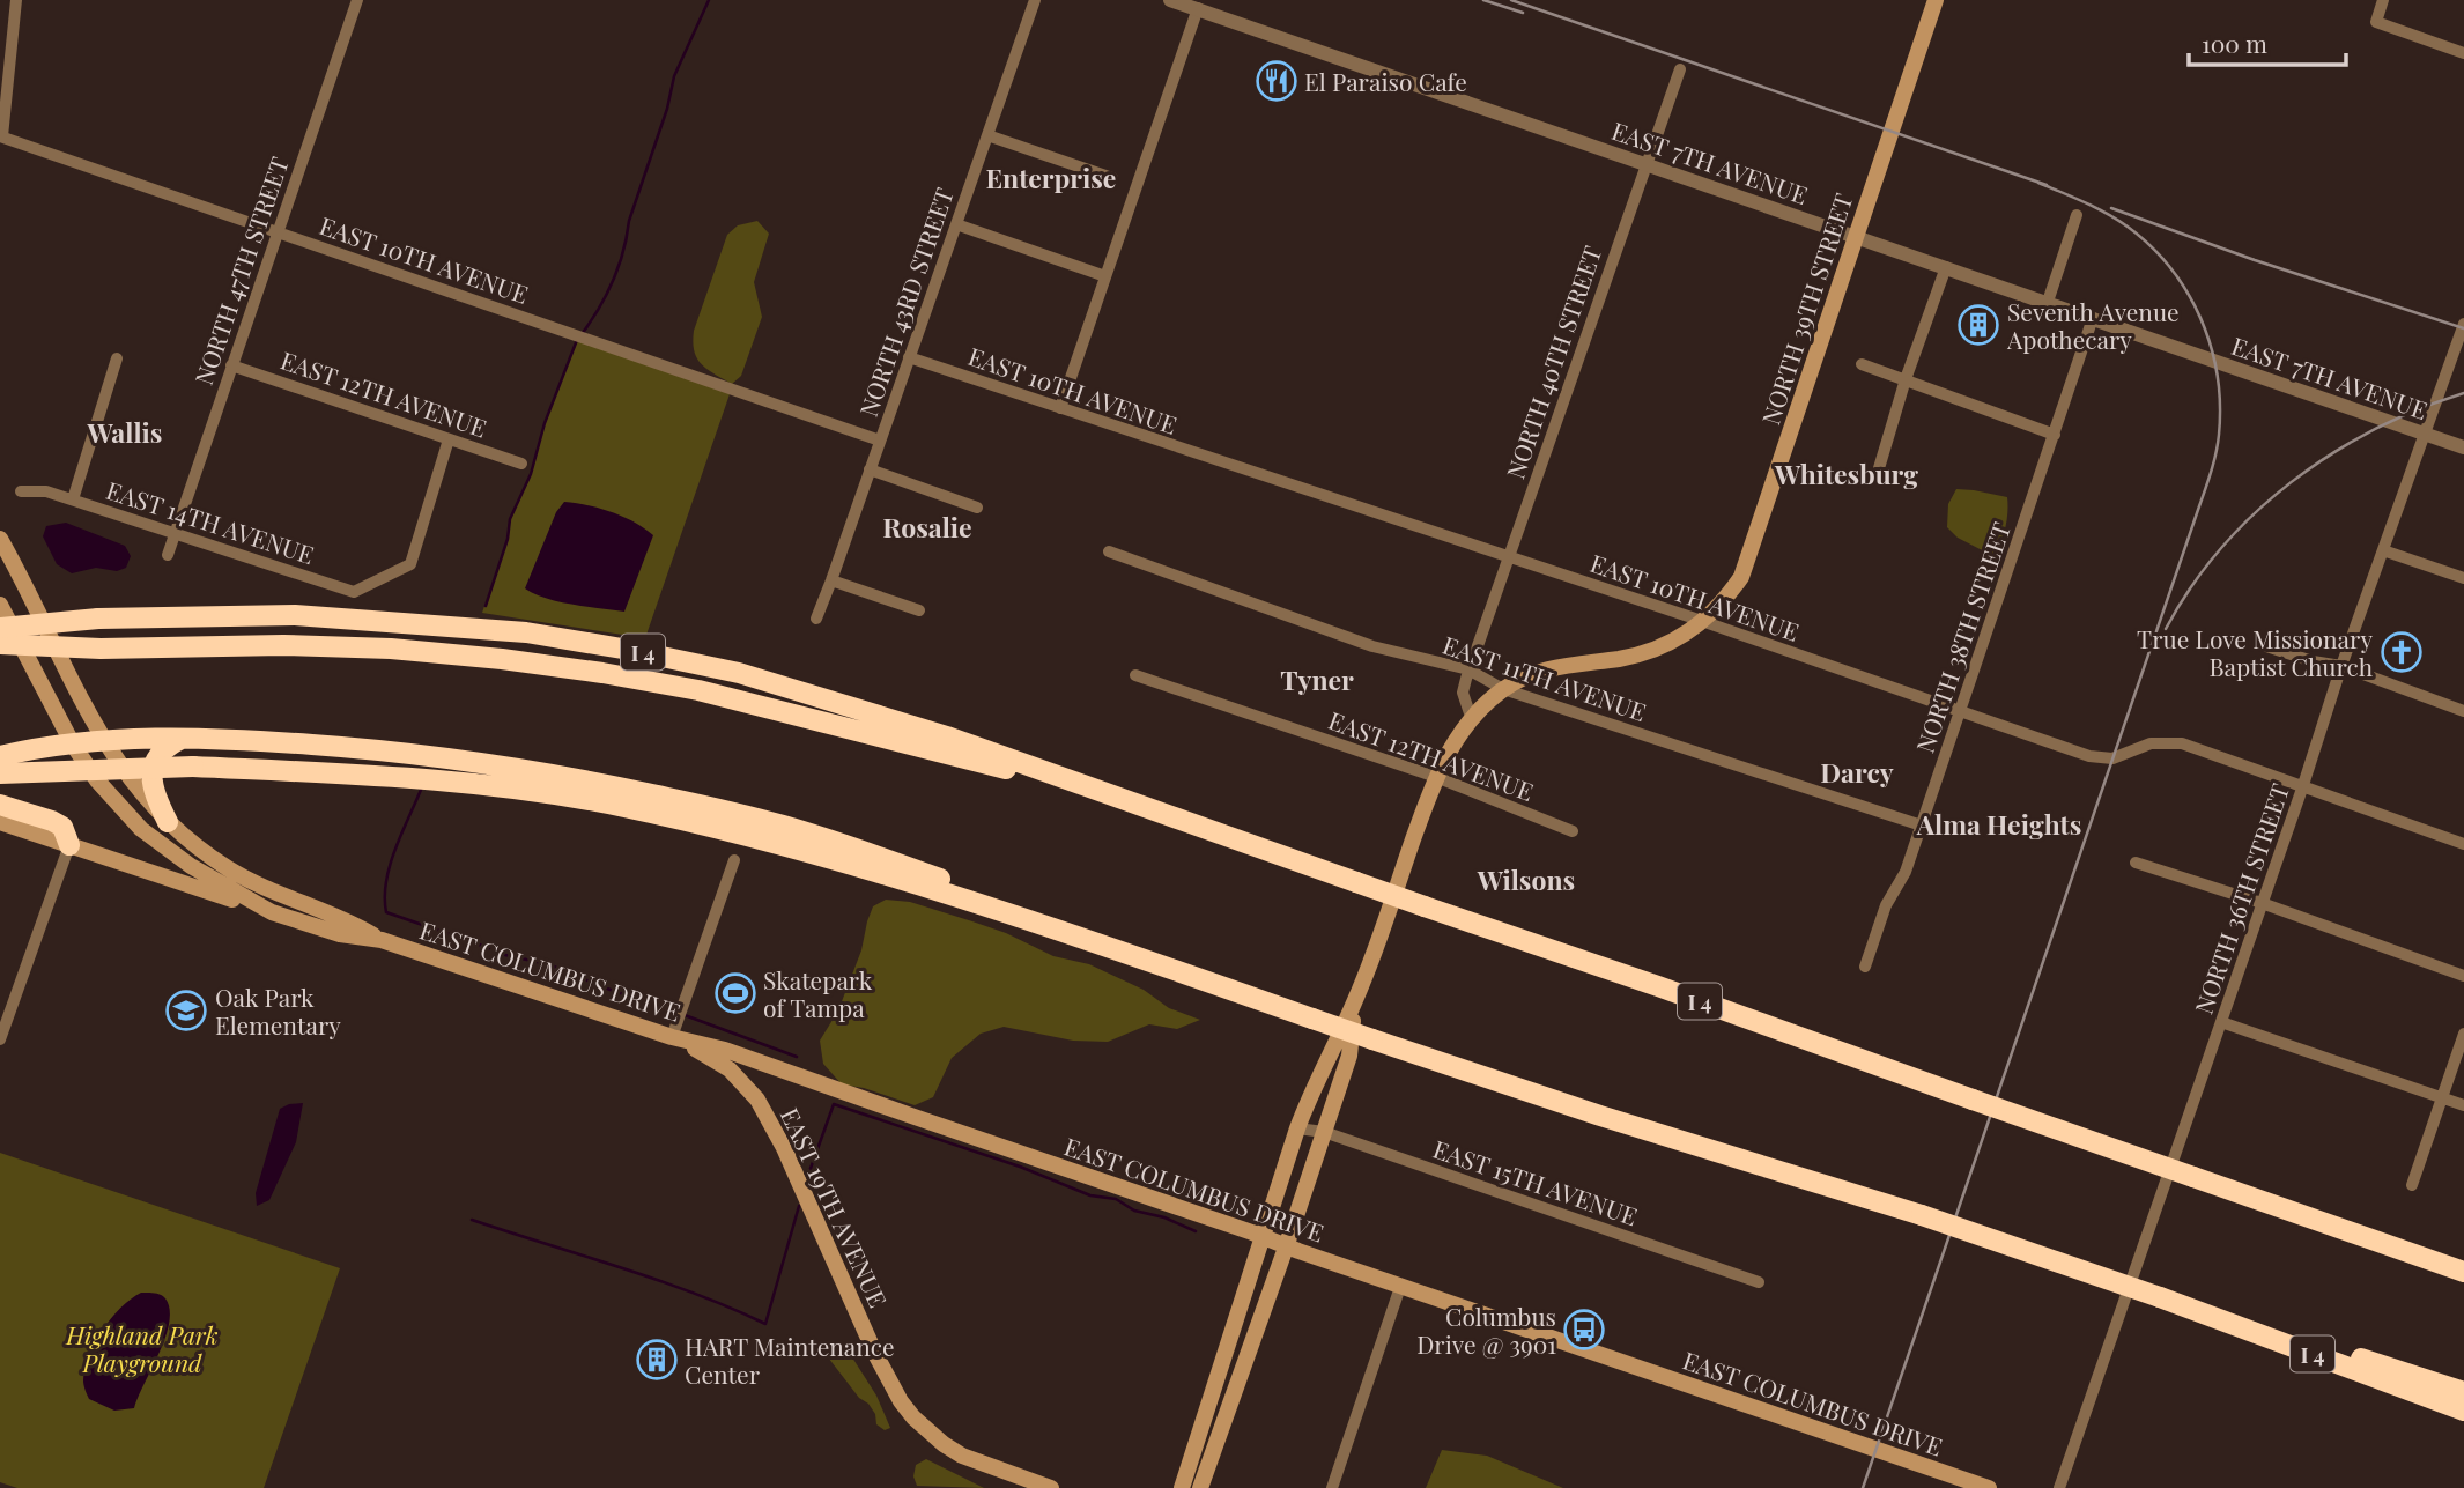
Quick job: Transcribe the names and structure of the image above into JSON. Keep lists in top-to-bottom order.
{
  "streets": {
    "highway": ["I 4"],
    "main road": ["NORTH 39TH STREET", "EAST COLUMBUS DRIVE", "EAST 19TH AVENUE"],
    "street": [
      "EAST 7TH AVENUE",
      "EAST 10TH AVENUE",
      "NORTH 47TH STREET",
      "NORTH 43RD STREET",
      "NORTH 40TH STREET",
      "EAST 12TH AVENUE",
      "EAST 14TH AVENUE",
      "NORTH 38TH STREET",
      "EAST 11TH AVENUE",
      "NORTH 36TH STREET",
      "EAST 15TH AVENUE"
    ]
  },
  "crossings": [
    ["EAST 7TH AVENUE", "NORTH 39TH STREET"],
    ["EAST 7TH AVENUE", "NORTH 40TH STREET"],
    ["EAST 7TH AVENUE", "NORTH 38TH STREET"],
    ["EAST 7TH AVENUE", "NORTH 36TH STREET"],
    ["EAST 10TH AVENUE", "NORTH 47TH STREET"],
    ["EAST 10TH AVENUE", "NORTH 43RD STREET"],
    ["EAST 10TH AVENUE", "NORTH 39TH STREET"],
    ["EAST 10TH AVENUE", "NORTH 40TH STREET"],
    ["EAST 10TH AVENUE", "NORTH 38TH STREET"],
    ["EAST 10TH AVENUE", "NORTH 36TH STREET"],
    ["NORTH 47TH STREET", "EAST 12TH AVENUE"],
    ["NORTH 47TH STREET", "EAST 14TH AVENUE"],
    ["NORTH 40TH STREET", "EAST 11TH AVENUE"],
    ["EAST 12TH AVENUE", "EAST 14TH AVENUE"],
    ["NORTH 38TH STREET", "EAST 11TH AVENUE"],
    ["EAST COLUMBUS DRIVE", "EAST 19TH AVENUE"]
  ],
  "districts": [
    "Enterprise",
    "Wallis",
    "Whitesburg",
    "Rosalie",
    "Tyner",
    "Darcy",
    "Alma Heights",
    "Wilsons"
  ],
  "parks": ["Highland Park Playground"],
  "places": {
    "restaurant": ["El Paraiso Cafe"],
    "building": ["Seventh Avenue Apothecary", "HART Maintenance Center"],
    "church": ["True Love Missionary Baptist Church"],
    "sports": ["Skatepark of Tampa"],
    "school or university": ["Oak Park Elementary"],
    "bus stop": ["Columbus Drive @ 3901"]
  },
  "scale_bar": "100 m"
}
